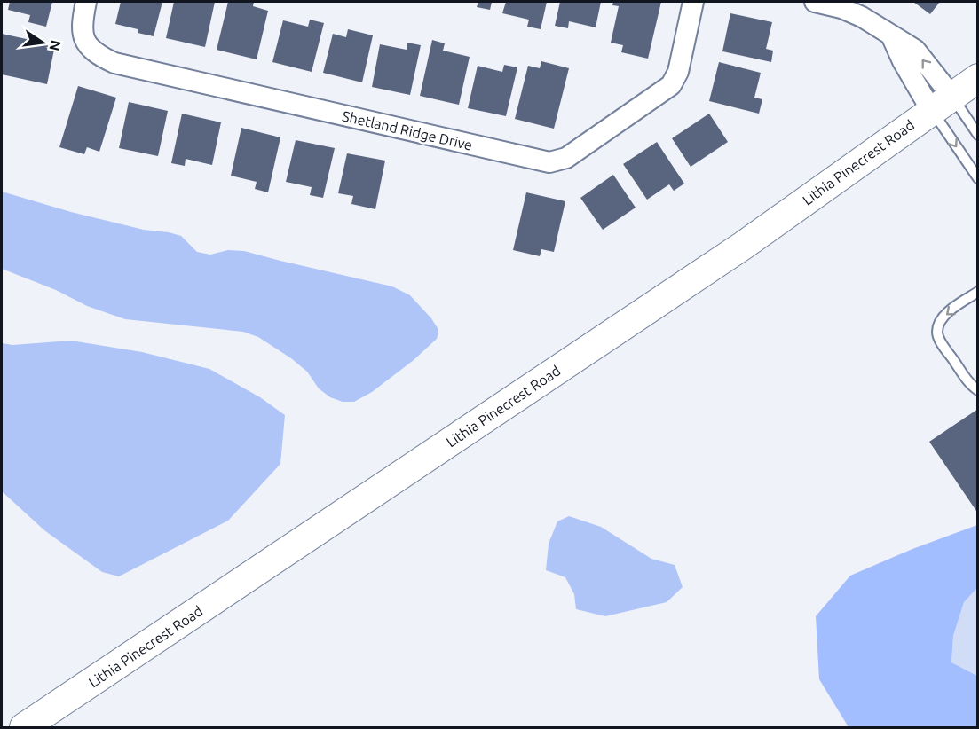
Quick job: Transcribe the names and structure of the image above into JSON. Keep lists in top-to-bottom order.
{
  "streets": {
    "main road": ["Lithia Pinecrest Road"],
    "street": ["Shetland Ridge Drive"]
  },
  "north": "right"
}
